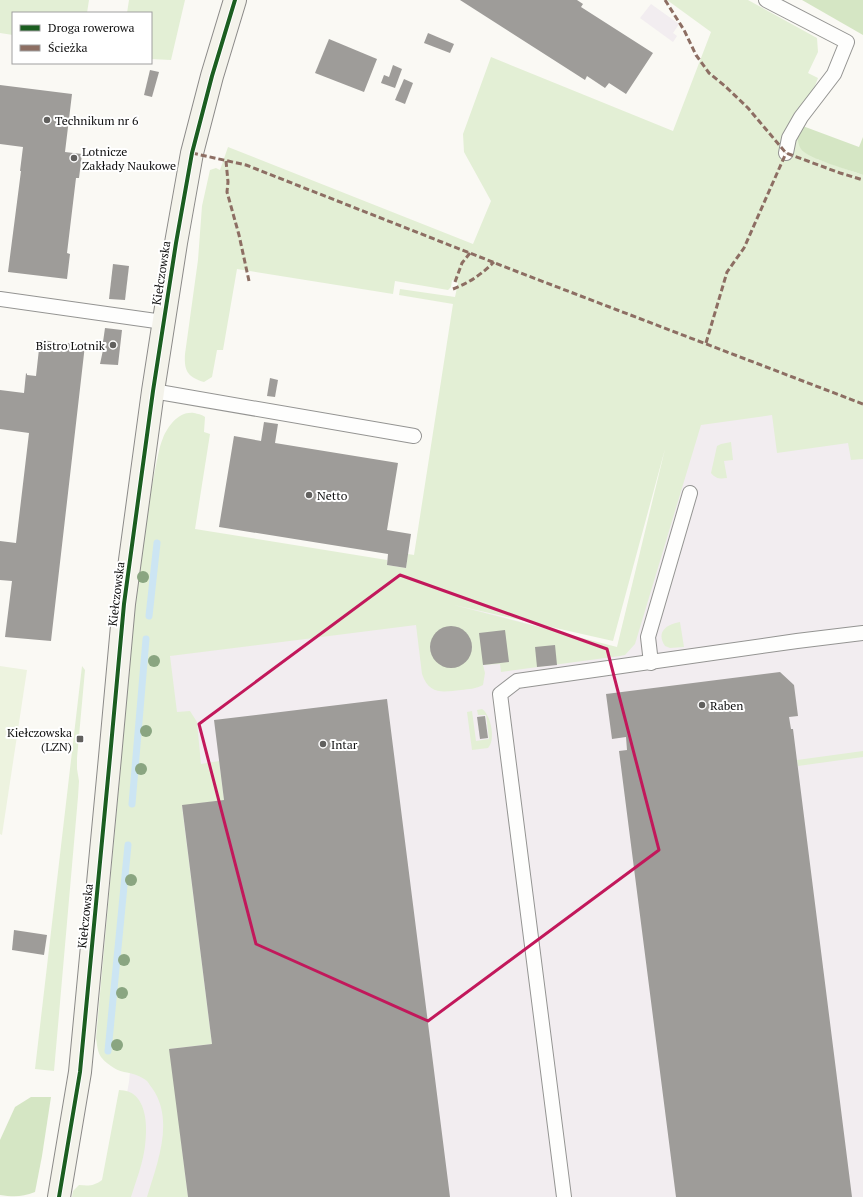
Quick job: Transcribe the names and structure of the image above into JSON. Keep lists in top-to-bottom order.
{
  "streets": {
    "street": ["Kiełczowska"]
  },
  "places": {
    "other": [
      "Technikum nr 6",
      "Lotnicze Zakłady Naukowe",
      "Bistro Lotnik",
      "Netto",
      "Raben",
      "Intar"
    ],
    "transit": ["Kiełczowska (LZN)"]
  },
  "legend": ["Droga rowerowa", "Ścieżka"]
}
